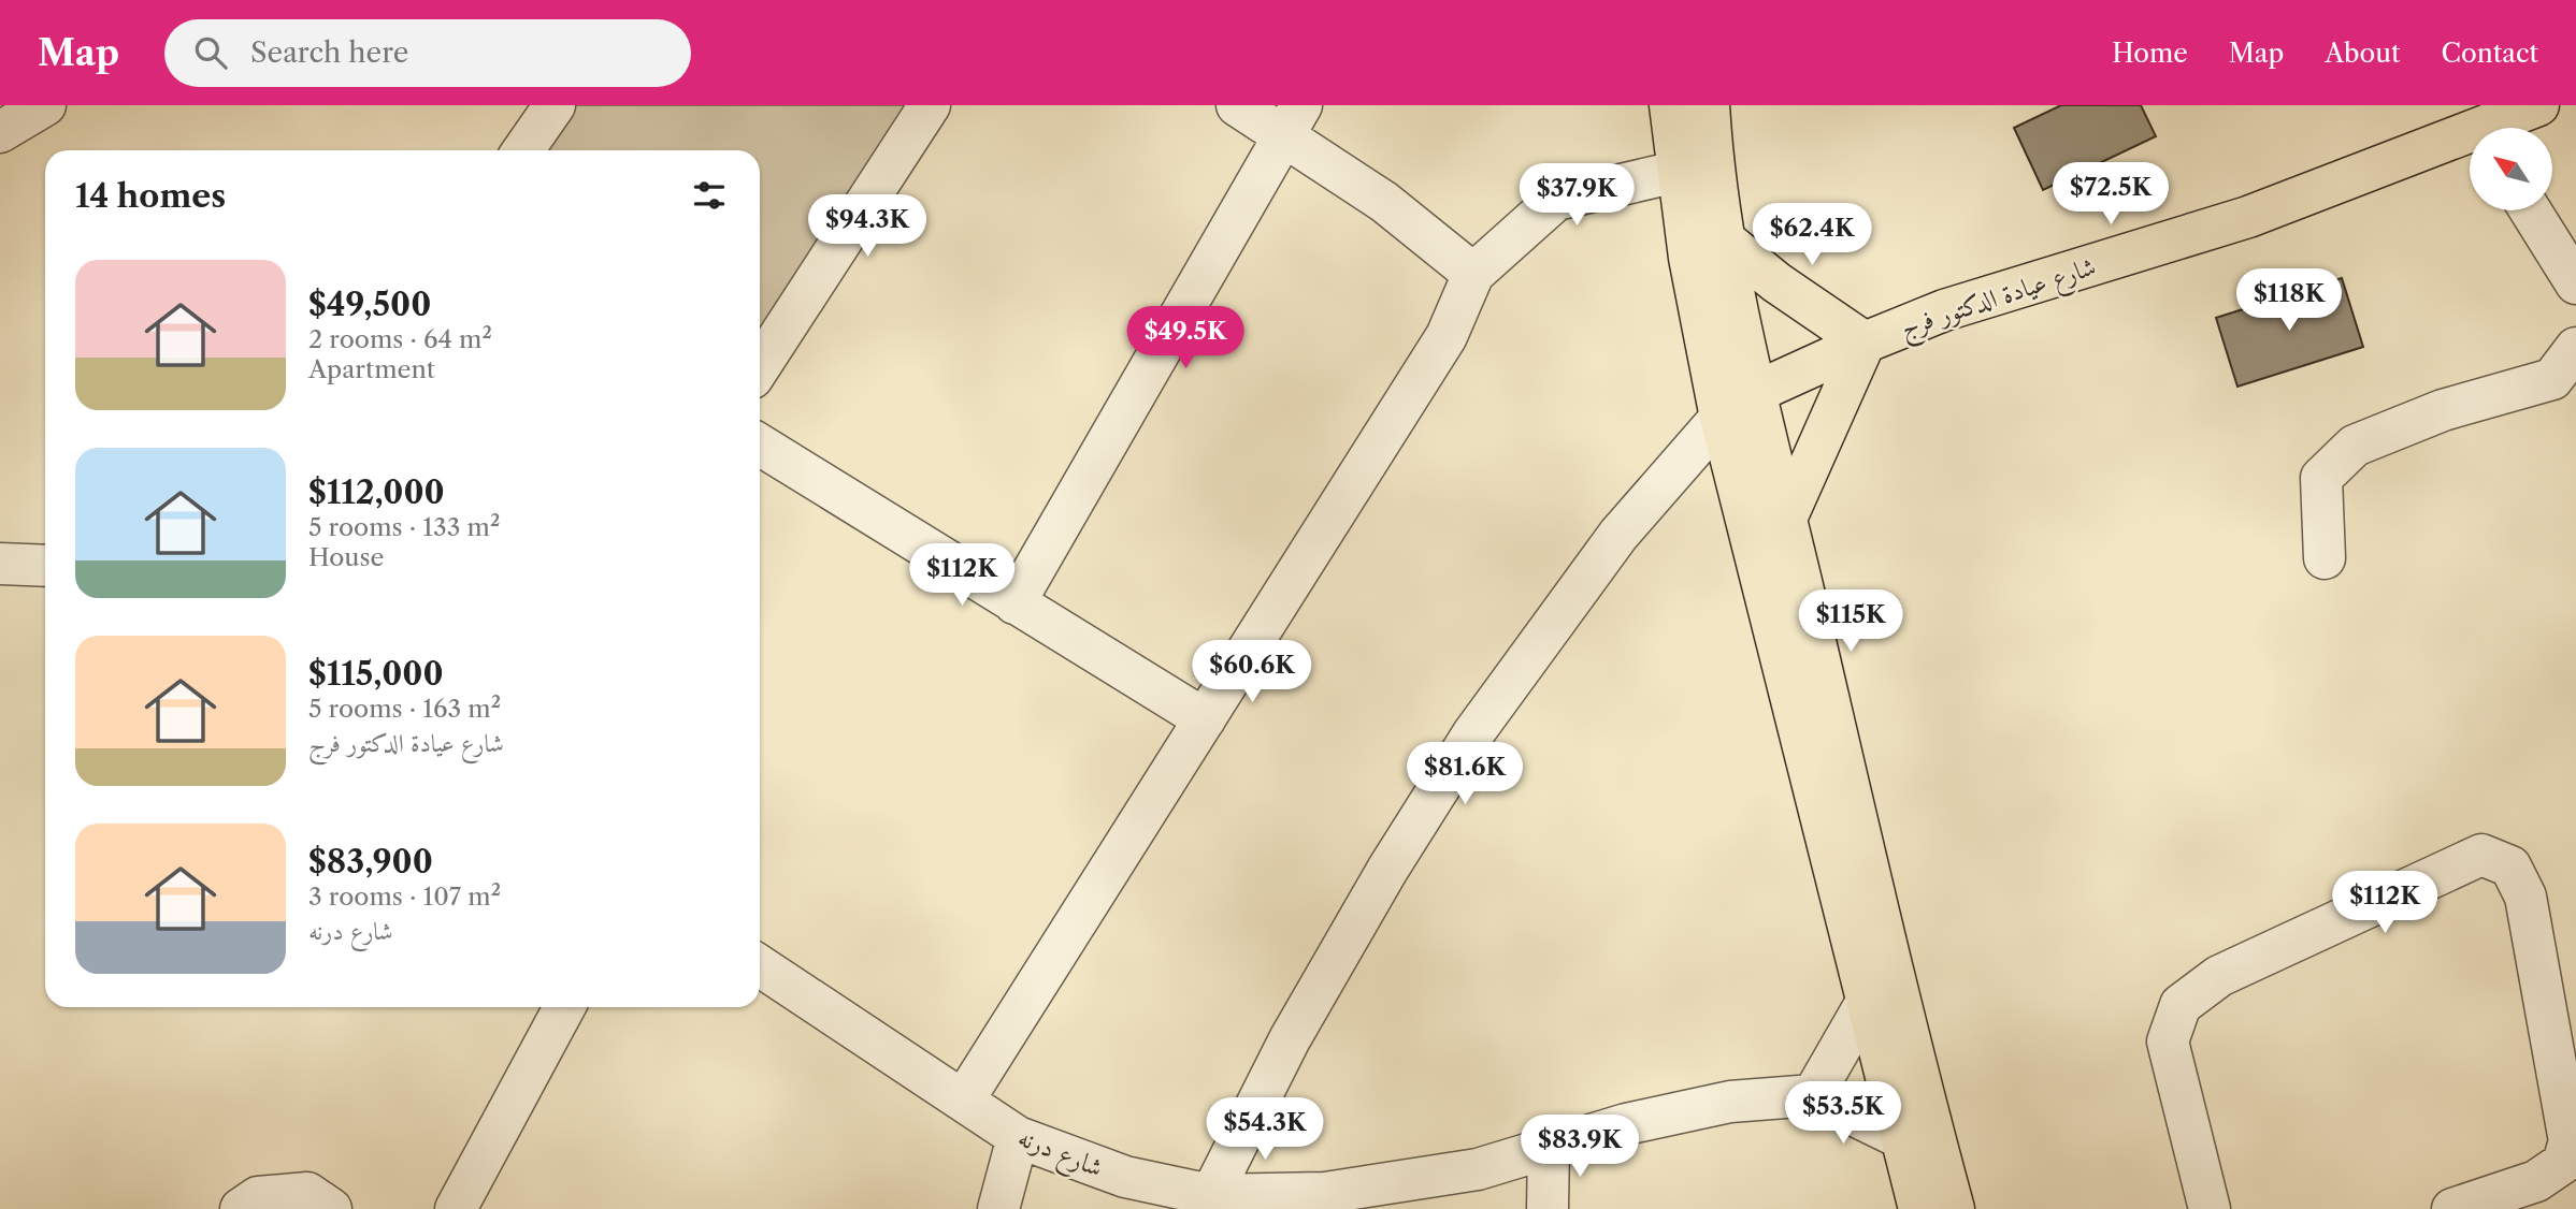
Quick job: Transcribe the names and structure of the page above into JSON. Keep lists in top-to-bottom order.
{
  "streets": {
    "main road": ["شارع عيادة الدكتور فرج"],
    "street": ["شارع درنه"]
  },
  "north": "top left",
  "page": {
    "header": "Map",
    "search": "Search here",
    "nav": [
      "Home",
      "Map",
      "About",
      "Contact"
    ],
    "heading": "14 homes",
    "price": [
      "$72.5K",
      "$37.9K",
      "$94.3K",
      "$62.4K",
      "$118K",
      "$49.5K",
      "$112K",
      "$115K",
      "$60.6K",
      "$81.6K",
      "$112K",
      "$53.5K",
      "$54.3K",
      "$83.9K"
    ],
    "list": [
      {
        "name": "$49,500",
        "note": "2 rooms · 64 m² · Apartment"
      },
      {
        "name": "$112,000",
        "note": "5 rooms · 133 m² · House"
      },
      {
        "name": "$115,000",
        "note": "5 rooms · 163 m² · شارع عيادة الدكتور فرج"
      },
      {
        "name": "$83,900",
        "note": "3 rooms · 107 m² · شارع درنه"
      }
    ]
  }
}
